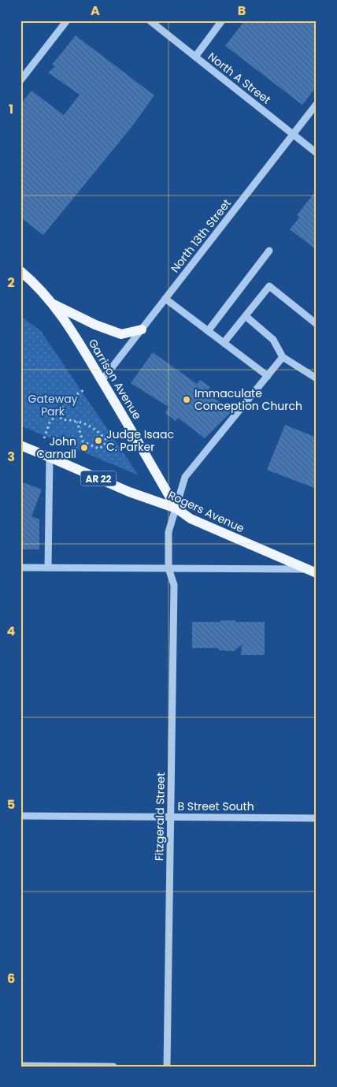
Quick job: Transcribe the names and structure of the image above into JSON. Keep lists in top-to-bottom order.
{
  "streets": {
    "main road": ["Garrison Avenue", "AR 22", "Rogers Avenue"],
    "street": [
      "North A Street",
      "North 13th Street",
      "B Street South",
      "Fitzgerald Street"
    ]
  },
  "crossings": [
    ["North A Street", "North 13th Street"],
    ["North 13th Street", "Garrison Avenue"],
    ["Garrison Avenue", "Rogers Avenue"],
    ["Garrison Avenue", "Fitzgerald Street"],
    ["Rogers Avenue", "Fitzgerald Street"],
    ["B Street South", "Fitzgerald Street"]
  ],
  "parks": ["Gateway Park"],
  "places": ["Immaculate Conception Church", "Judge Isaac C. Parker", "John Carnall"],
  "grid": {
    "columns": ["A", "B"],
    "rows": [
      "1",
      "2",
      "3",
      "4",
      "5",
      "6"
    ]
  }
}
